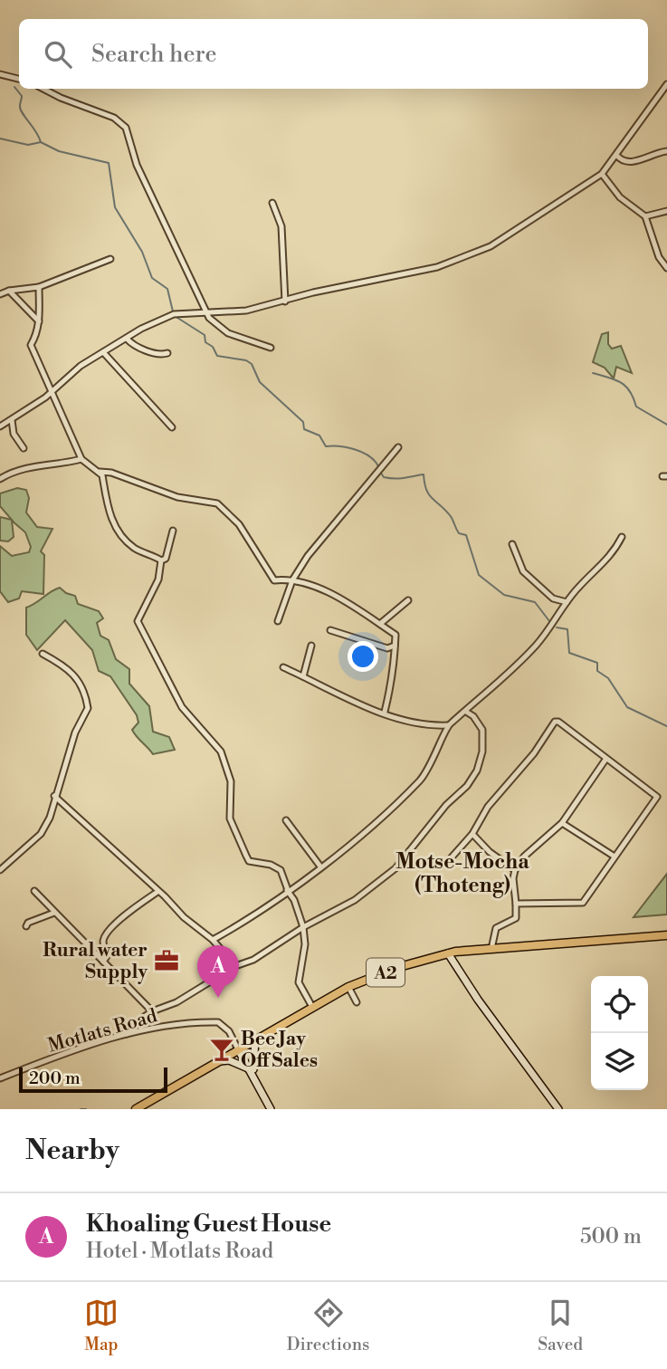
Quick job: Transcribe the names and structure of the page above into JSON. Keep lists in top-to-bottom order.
{
  "streets": {
    "main road": ["A2"],
    "street": ["Motlats Road"]
  },
  "crossings": [
    ["A2", "Motlats Road"]
  ],
  "districts": ["Motse-Mocha (Thoteng)"],
  "places": {
    "office": ["Rural water Supply"],
    "bar": ["Bee Jay Off Sales"]
  },
  "scale_bar": "200 m",
  "page": {
    "search": "Search here",
    "pins": "A",
    "scale": "200 m",
    "heading": "Nearby",
    "list": [
      {
        "mark": "A",
        "name": "Khoaling Guest House",
        "note": "Hotel · Motlats Road",
        "value": "500 m"
      }
    ],
    "nav": ["Map", "Directions", "Saved"]
  }
}
